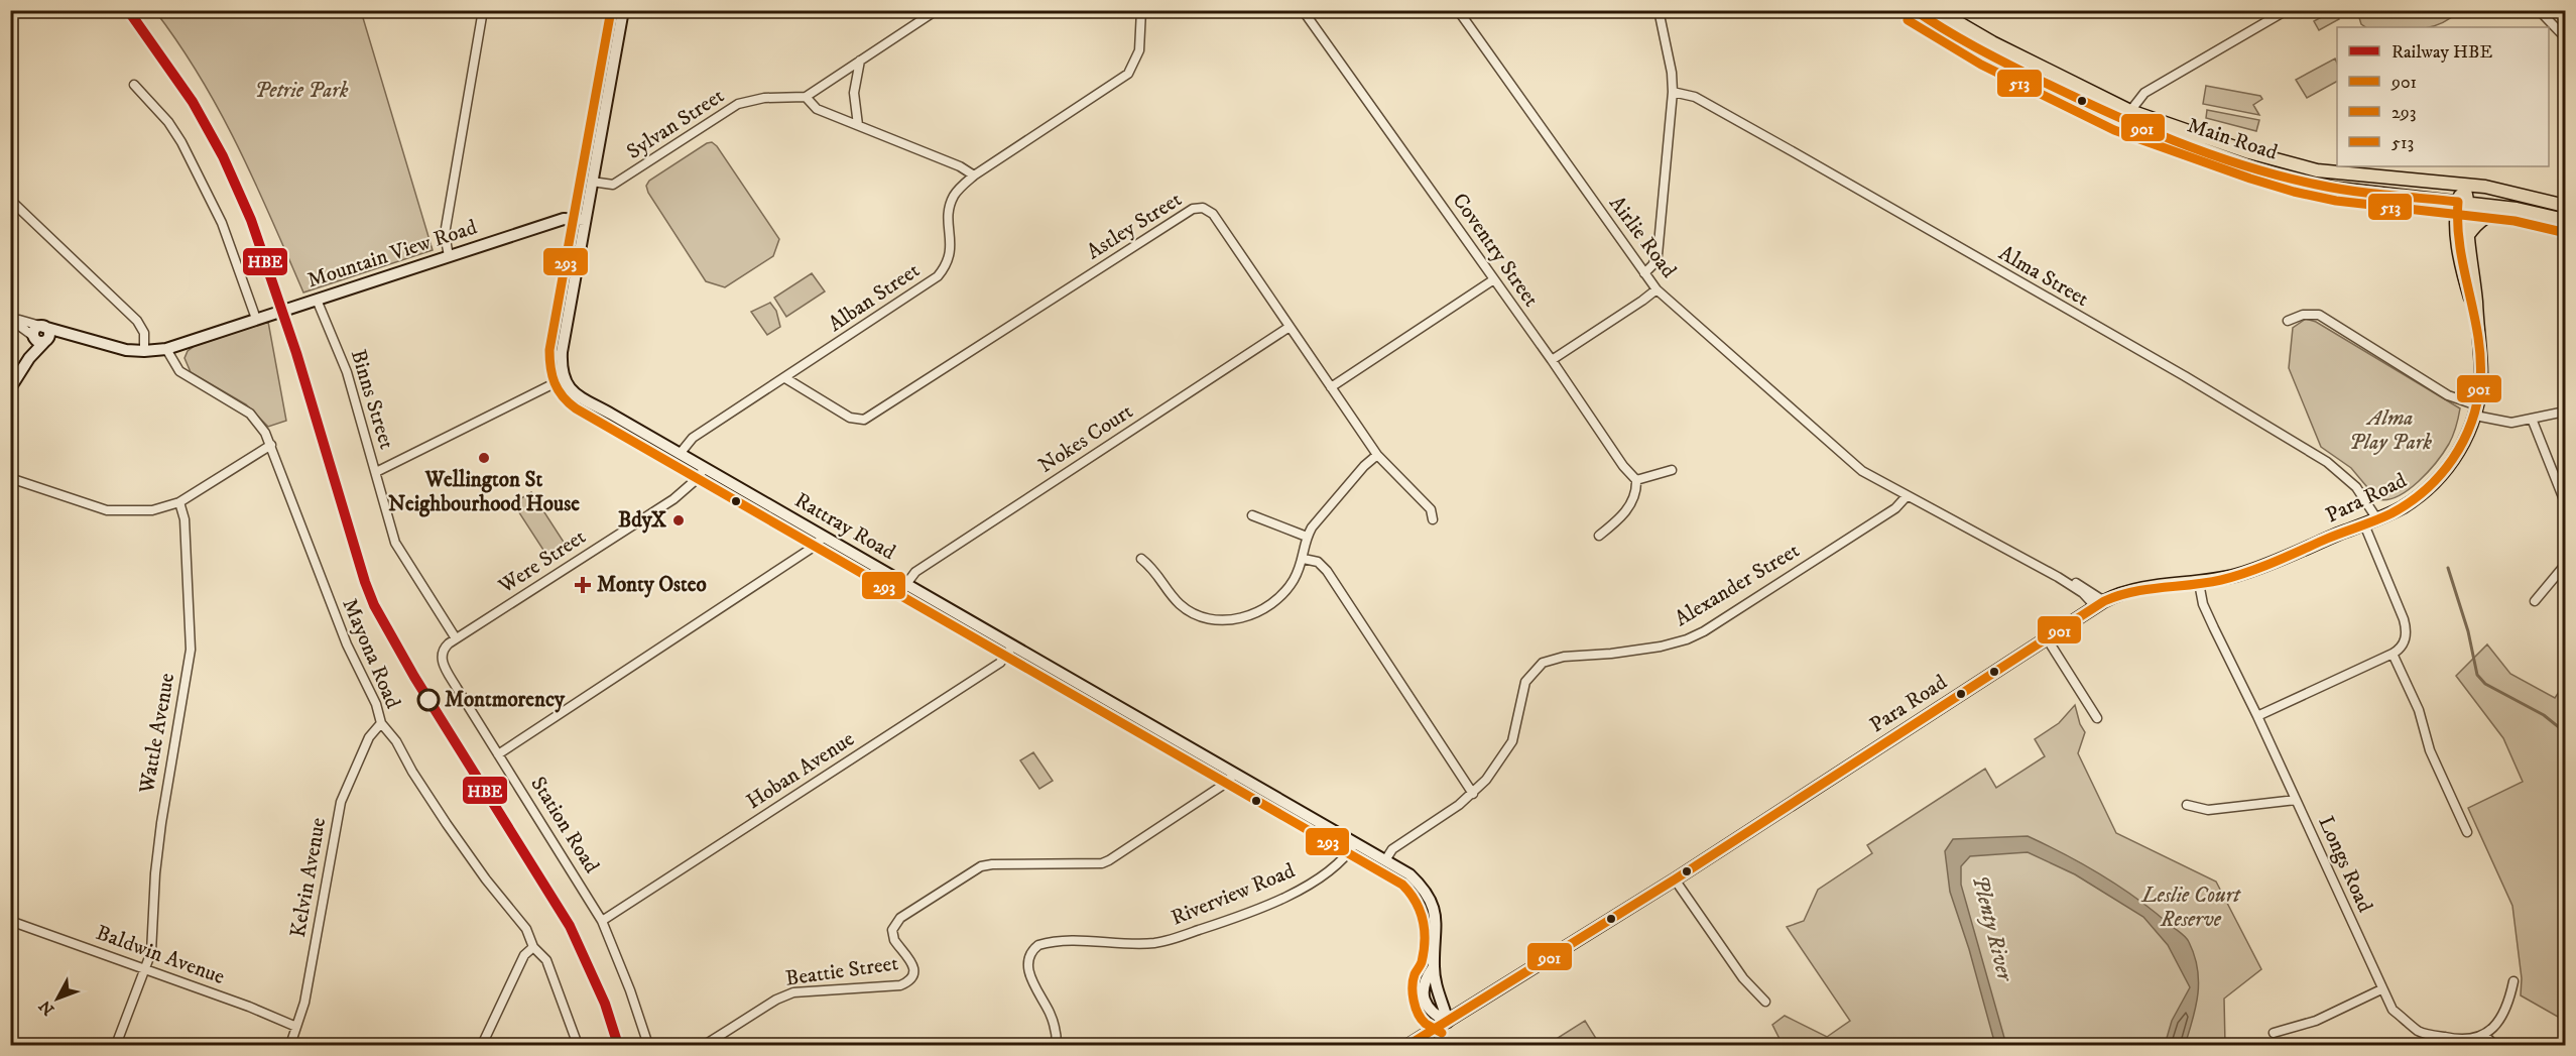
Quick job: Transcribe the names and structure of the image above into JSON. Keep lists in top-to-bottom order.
{
  "streets": {
    "main road": ["Main Road", "Para Road"],
    "street": [
      "Sylvan Street",
      "Astley Street",
      "Airlie Road",
      "Coventry Street",
      "Mountain View Road",
      "Alma Street",
      "Alban Street",
      "Binns Street",
      "Nokes Court",
      "Rattray Road",
      "Were Street",
      "Alexander Street",
      "Mayona Road",
      "Wattle Avenue",
      "Hoban Avenue",
      "Station Road",
      "Longs Road",
      "Kelvin Avenue",
      "Riverview Road",
      "Baldwin Avenue",
      "Beattie Street"
    ]
  },
  "crossings": [
    ["Main Road", "Para Road"],
    ["Astley Street", "Alban Street"],
    ["Astley Street", "Nokes Court"],
    ["Airlie Road", "Para Road"],
    ["Airlie Road", "Alexander Street"],
    ["Mountain View Road", "Binns Street"],
    ["Mountain View Road", "Mayona Road"],
    ["Alma Street", "Para Road"],
    ["Alban Street", "Rattray Road"],
    ["Binns Street", "Were Street"],
    ["Binns Street", "Station Road"],
    ["Nokes Court", "Rattray Road"],
    ["Para Road", "Rattray Road"],
    ["Para Road", "Longs Road"],
    ["Rattray Road", "Were Street"],
    ["Rattray Road", "Alexander Street"],
    ["Rattray Road", "Hoban Avenue"],
    ["Rattray Road", "Riverview Road"],
    ["Rattray Road", "Beattie Street"],
    ["Were Street", "Station Road"],
    ["Mayona Road", "Kelvin Avenue"],
    ["Wattle Avenue", "Baldwin Avenue"],
    ["Hoban Avenue", "Station Road"],
    ["Kelvin Avenue", "Baldwin Avenue"]
  ],
  "water": ["Plenty River"],
  "parks": ["Petrie Park", "Alma Play Park", "Leslie Court Reserve"],
  "places": {
    "other": ["Wellington St Neighbourhood House", "BdyX", "Montmorency"],
    "health": ["Monty Osteo"]
  },
  "lines": [
    "rail line HBE",
    "transit line 901",
    "transit line 293",
    "transit line 513"
  ],
  "legend": [
    "Railway HBE",
    "901",
    "293",
    "513"
  ],
  "north": "bottom left"
}
